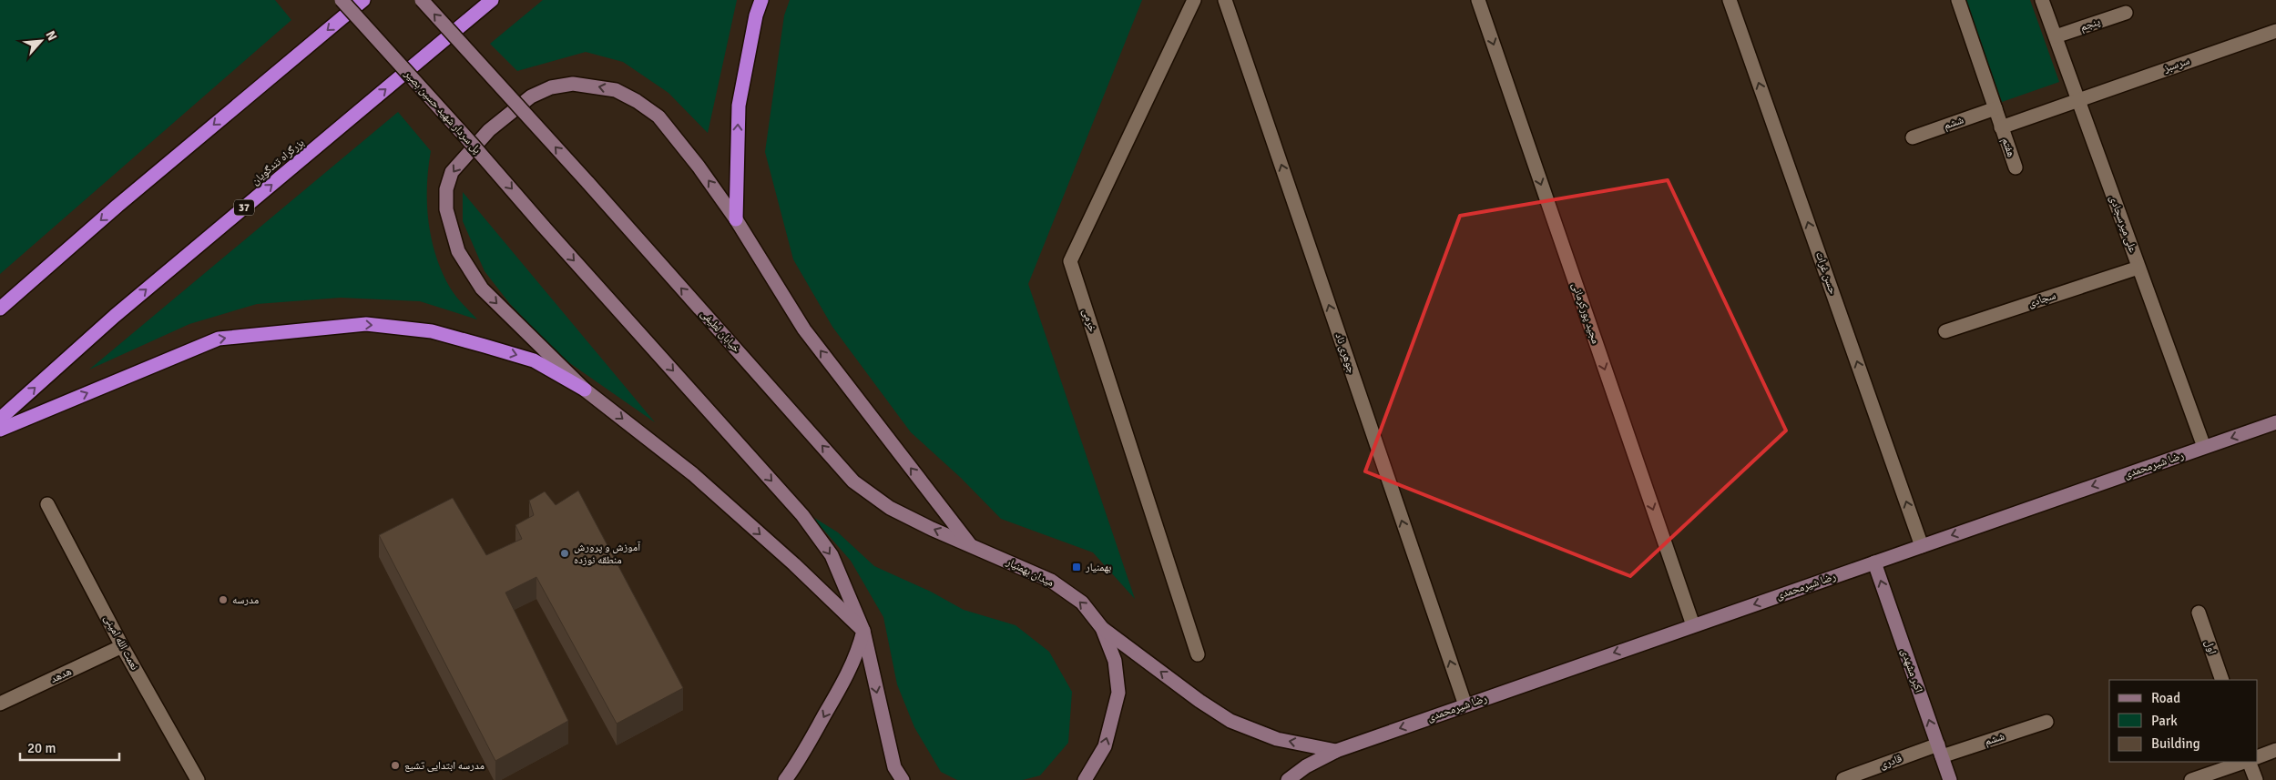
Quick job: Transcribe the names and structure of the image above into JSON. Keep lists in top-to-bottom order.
{
  "streets": {
    "highway": ["بزرگراه تندگویان", "37"],
    "street": [
      "پنجم",
      "سرسبز",
      "پل سردار شهید حسین بصیر",
      "ششم",
      "هفتم",
      "علی میرسجادی",
      "حسن غرات",
      "سجادی",
      "مجید پورکرمانی",
      "خرمی",
      "خیابان لطیفی",
      "جوهری ناد",
      "رضا شیرمحمدی",
      "میدان بهمنیار",
      "نعمت الله امینی",
      "اول",
      "اکبر مشهدی",
      "هدهد",
      "قادری"
    ]
  },
  "crossings": [
    ["پنجم", "علی میرسجادی"],
    ["سرسبز", "هفتم"],
    ["سرسبز", "علی میرسجادی"],
    ["ششم", "هفتم"],
    ["ششم", "اکبر مشهدی"],
    ["ششم", "قادری"],
    ["علی میرسجادی", "سجادی"],
    ["علی میرسجادی", "رضا شیرمحمدی"],
    ["حسن غرات", "رضا شیرمحمدی"],
    ["مجید پورکرمانی", "رضا شیرمحمدی"],
    ["خیابان لطیفی", "میدان بهمنیار"],
    ["جوهری ناد", "رضا شیرمحمدی"],
    ["رضا شیرمحمدی", "اکبر مشهدی"],
    ["نعمت الله امینی", "هدهد"],
    ["اکبر مشهدی", "قادری"]
  ],
  "one_way": [
    "حسن غرات",
    "مجید پورکرمانی",
    "جوهری ناد",
    "رضا شیرمحمدی",
    "اکبر مشهدی"
  ],
  "places": {
    "other": ["آموزش و پرورش منطقه نوزده", "مدرسه", "مدرسه ابتدایی تشیع"],
    "transit": ["بهمنیار"]
  },
  "legend": ["Road", "Park", "Building"],
  "scale_bar": "20 m",
  "north": "top right"
}
